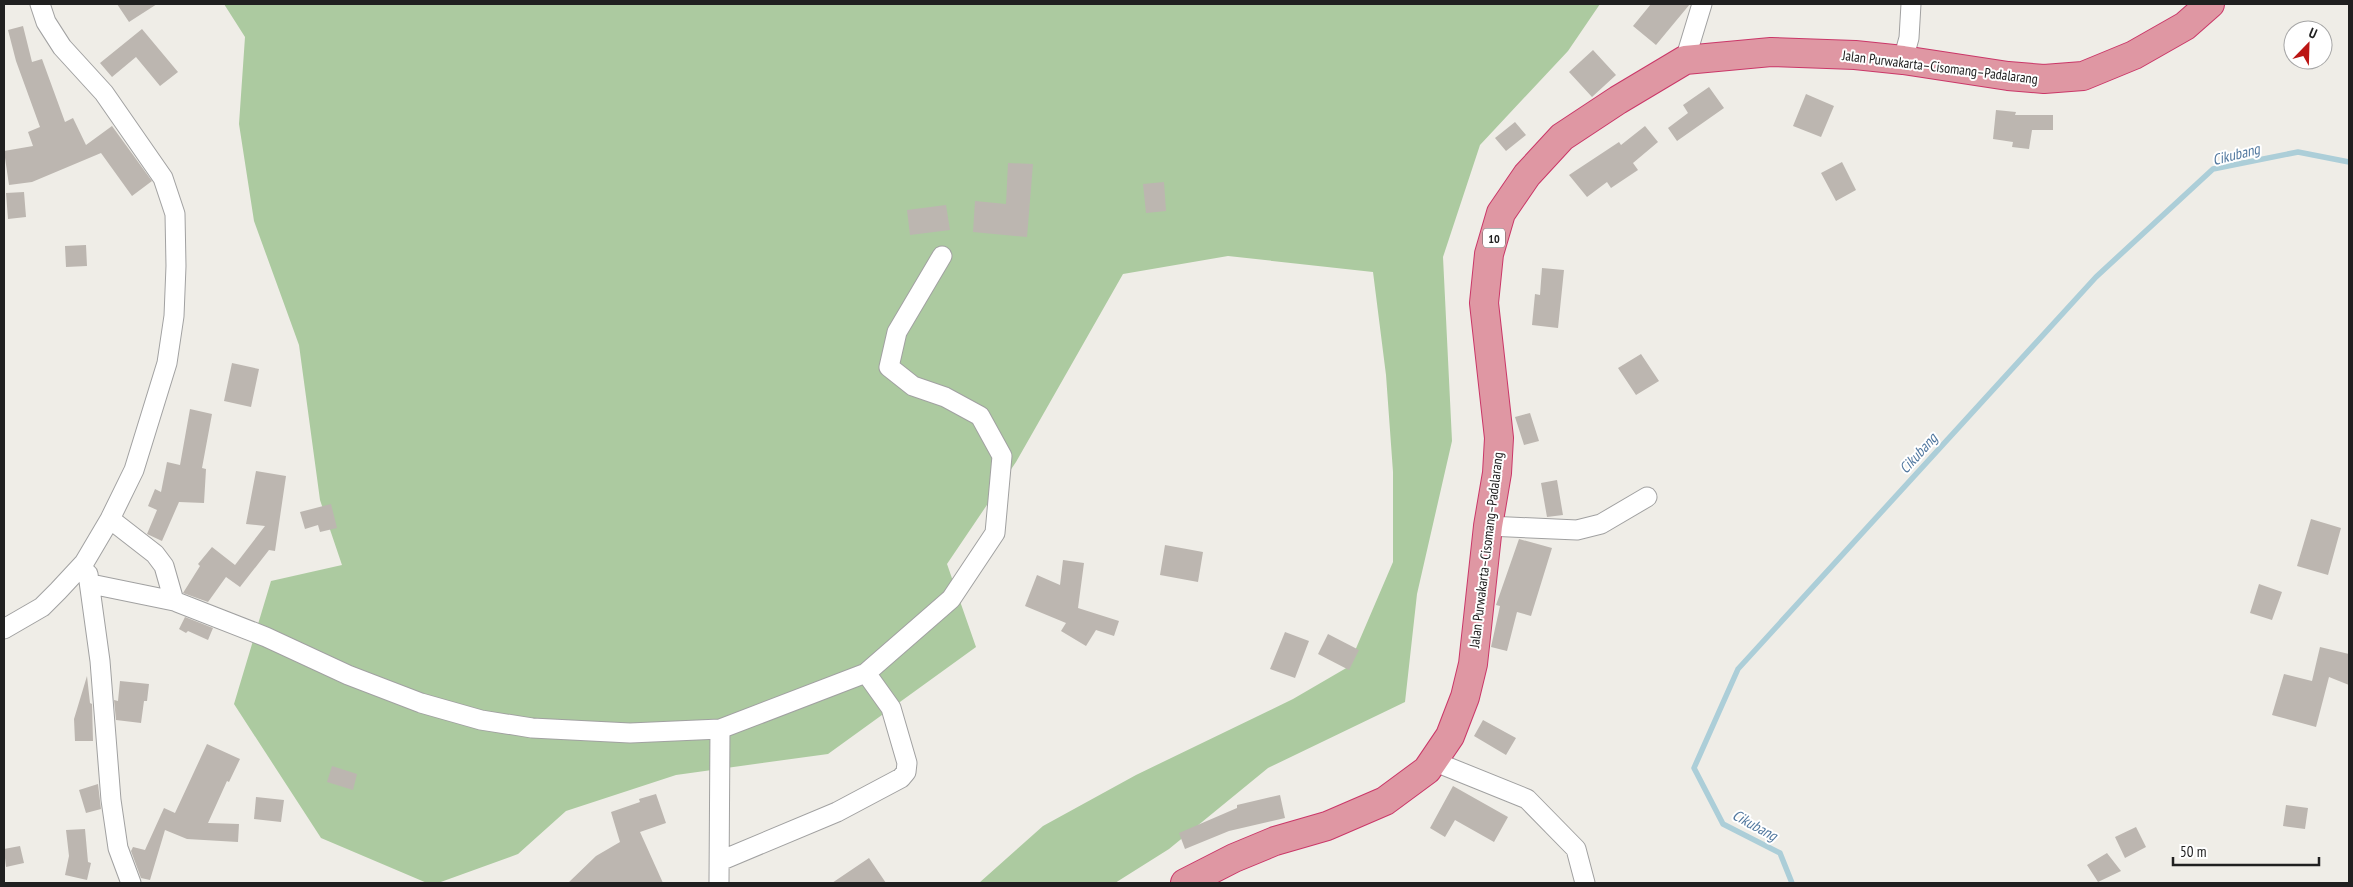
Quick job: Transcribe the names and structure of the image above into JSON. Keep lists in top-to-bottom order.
{
  "streets": {
    "highway": ["Jalan Purwakarta–Cisomang–Padalarang", "10"]
  },
  "water": ["Cikubang"],
  "scale_bar": "50 m",
  "north": "top right"
}
